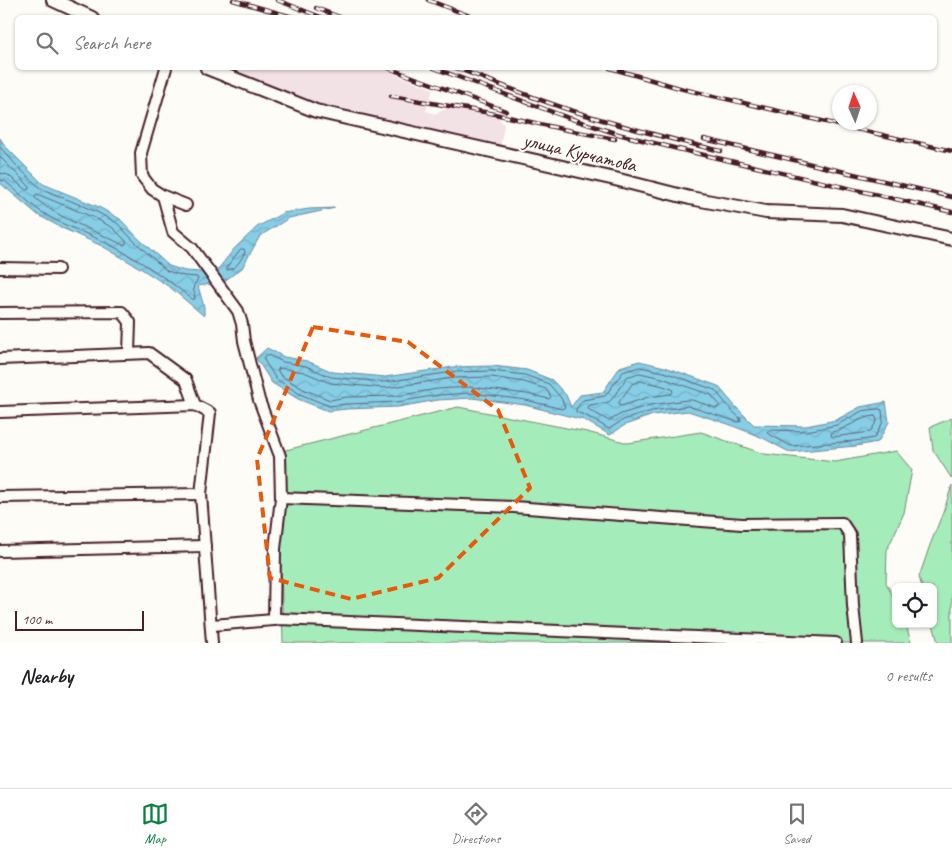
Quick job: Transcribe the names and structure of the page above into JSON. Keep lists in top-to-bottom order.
{
  "streets": {
    "street": ["улица Курчатова"]
  },
  "scale_bar": "100 m",
  "north": "top",
  "page": {
    "search": "Search here",
    "scale": "100 m",
    "heading": ["Nearby", "0 results"],
    "nav": ["Map", "Directions", "Saved"]
  }
}
